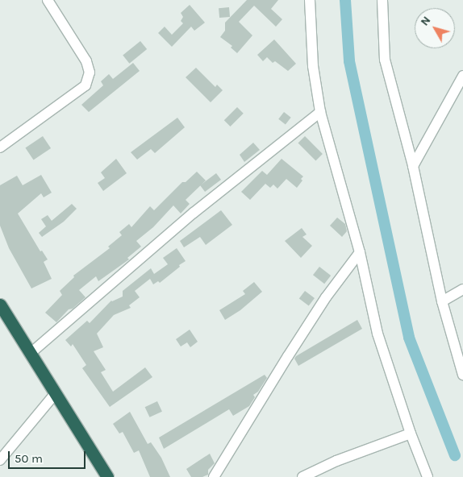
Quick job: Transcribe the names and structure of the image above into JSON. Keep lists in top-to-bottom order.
{
  "scale_bar": "50 m",
  "north": "top left"
}
